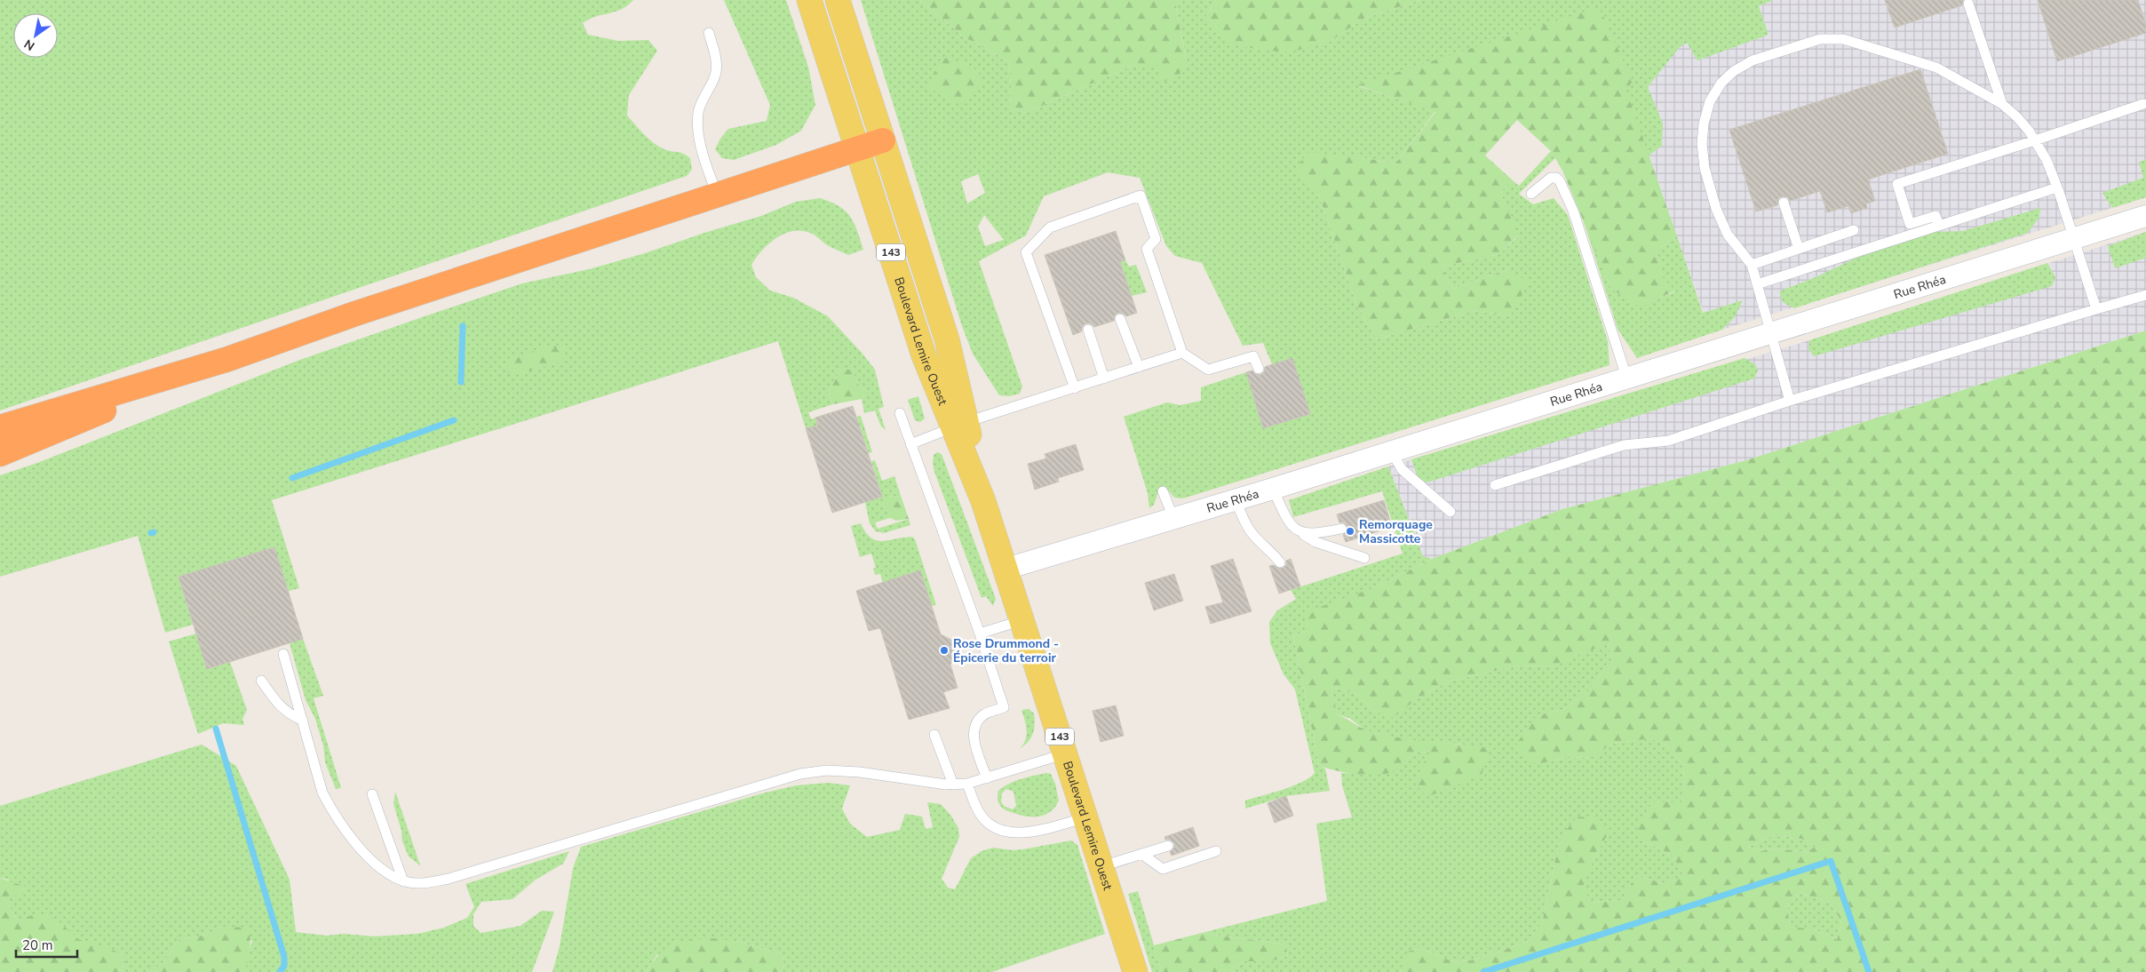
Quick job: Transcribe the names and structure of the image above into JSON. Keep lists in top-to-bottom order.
{
  "streets": {
    "main road": ["143", "Boulevard Lemire Ouest"],
    "street": ["Rue Rhéa"]
  },
  "crossings": [
    ["Rue Rhéa", "Boulevard Lemire Ouest"]
  ],
  "places": ["Remorquage Massicotte", "Rose Drummond - Épicerie du terroir"],
  "scale_bar": "20 m",
  "north": "bottom left"
}
